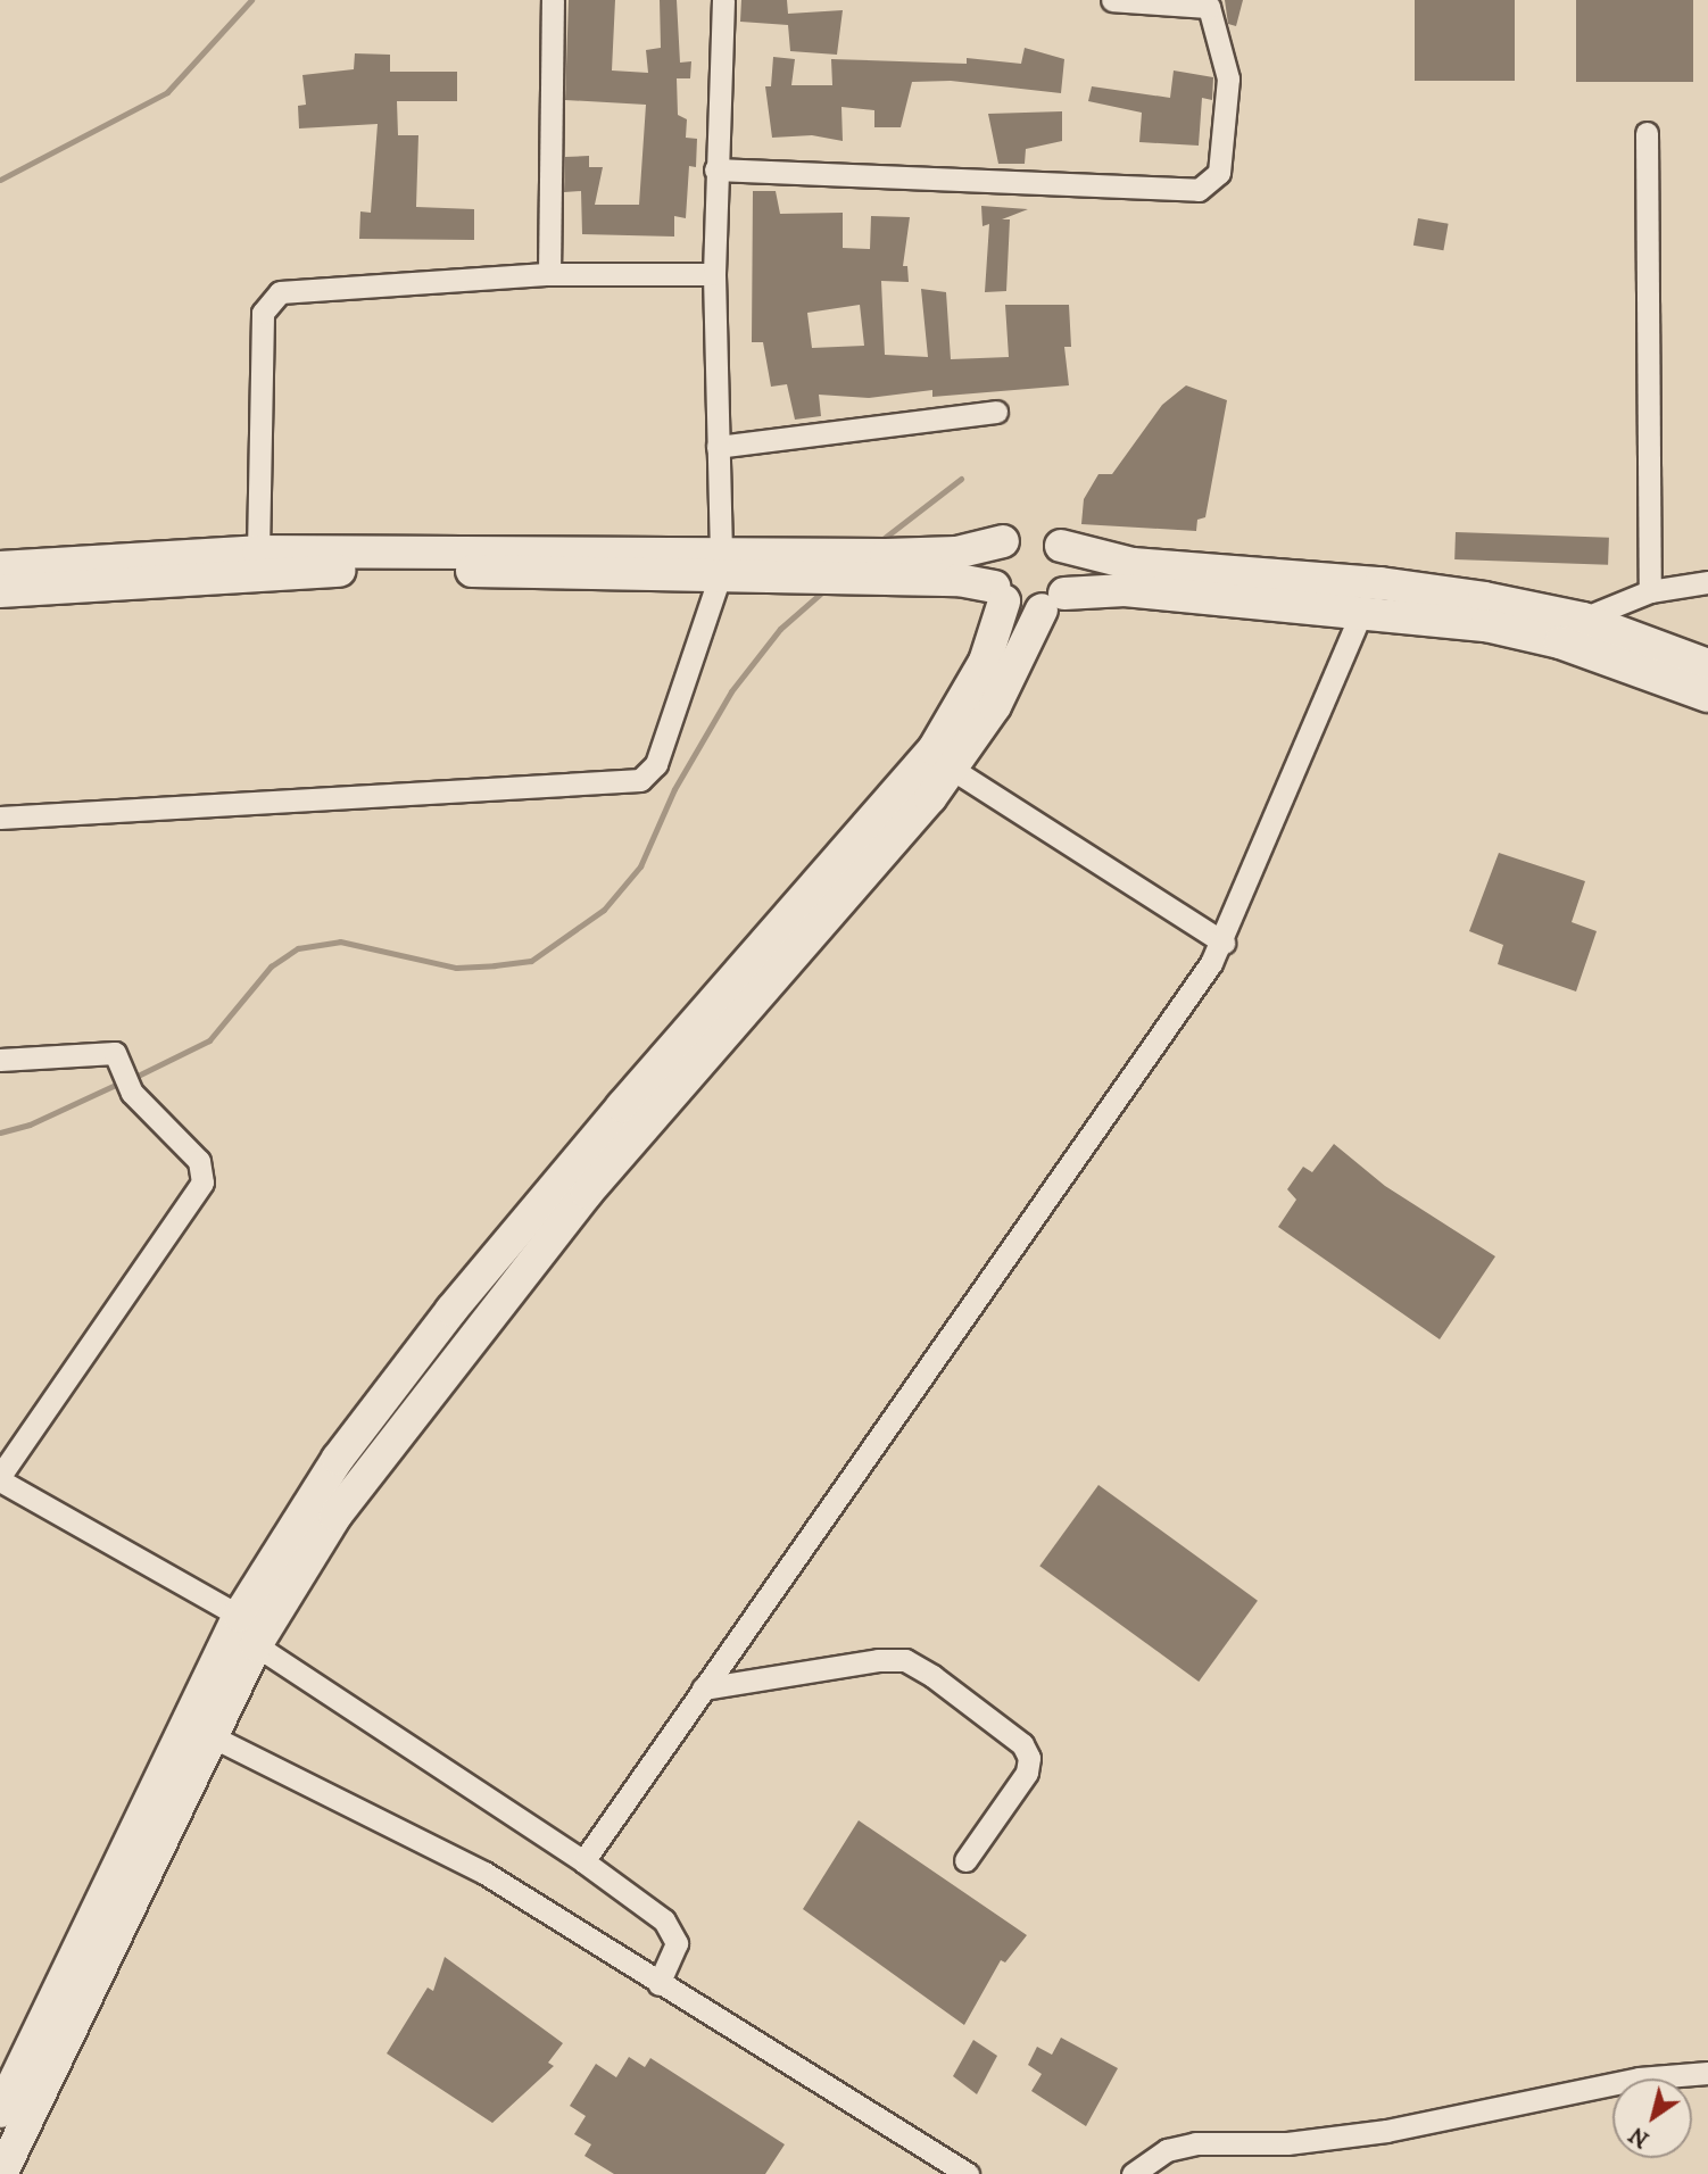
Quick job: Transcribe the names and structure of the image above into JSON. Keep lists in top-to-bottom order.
{
  "north": "bottom left"
}
